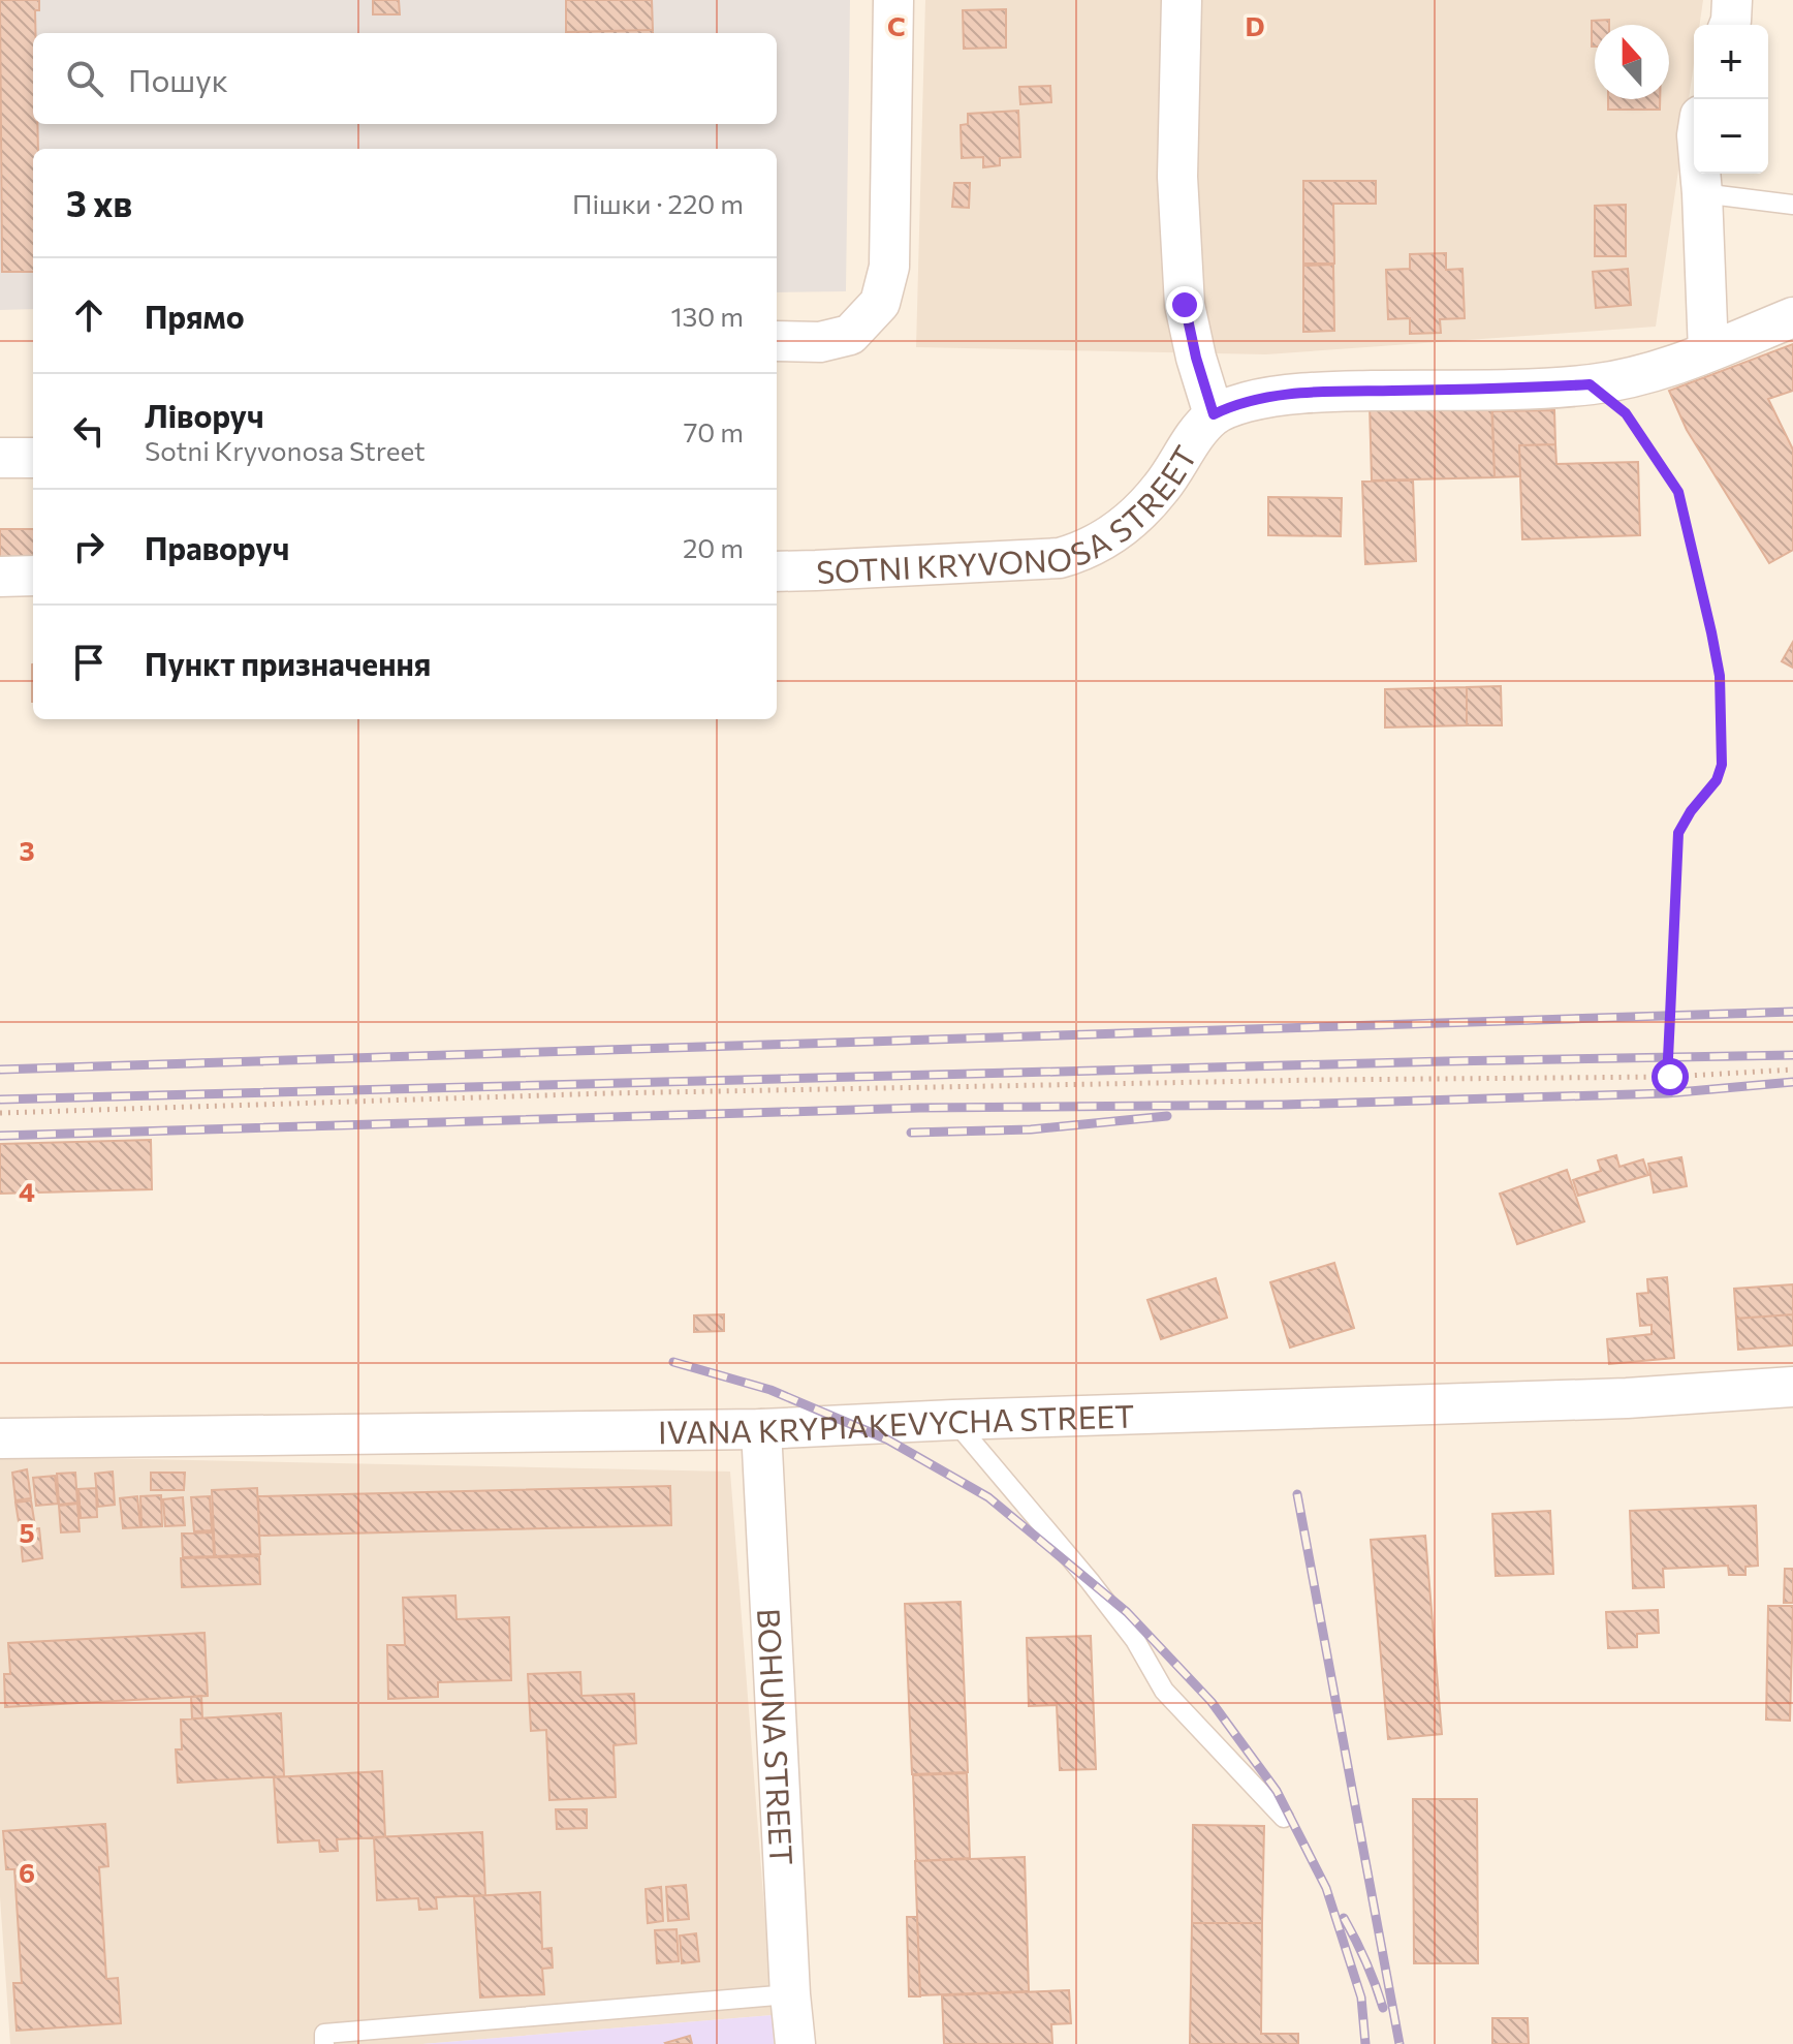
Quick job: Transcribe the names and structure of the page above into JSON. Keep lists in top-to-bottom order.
{
  "streets": {
    "street": ["SOTNI KRYVONOSA STREET", "IVANA KRYPIAKEVYCHA STREET", "BOHUNA STREET"]
  },
  "crossings": [
    ["IVANA KRYPIAKEVYCHA STREET", "BOHUNA STREET"]
  ],
  "north": "top",
  "page": {
    "map_buttons": ["+", "−"],
    "search": "Пошук",
    "heading": ["3 хв", "Пішки · 220 m"],
    "list": [
      ["Прямо", "130 m"],
      ["Ліворуч", "Sotni Kryvonosa Street", "70 m"],
      ["Праворуч", "20 m"],
      "Пункт призначення"
    ]
  },
  "grid": {
    "columns": ["C", "D"],
    "rows": [
      "3",
      "4",
      "5",
      "6"
    ]
  }
}
